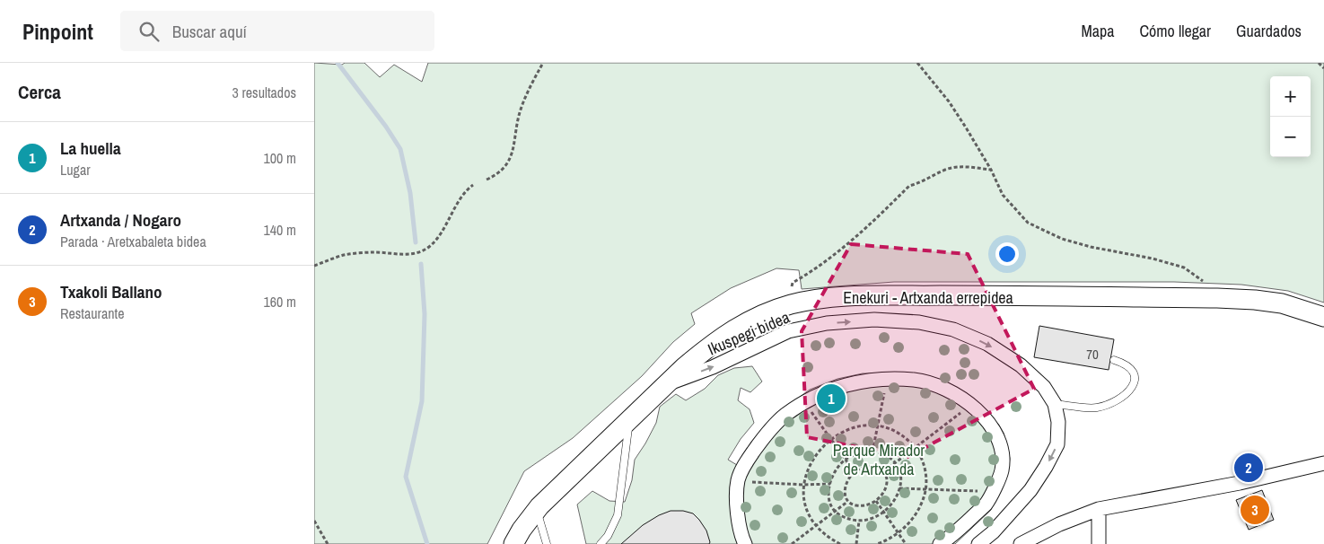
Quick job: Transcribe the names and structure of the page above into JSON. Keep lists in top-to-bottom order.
{
  "streets": {
    "street": ["Enekuri - Artxanda errepidea", "Ikuspegi bidea"]
  },
  "crossings": [
    ["Enekuri - Artxanda errepidea", "Ikuspegi bidea"]
  ],
  "parks": ["Parque Mirador de Artxanda"],
  "house_numbers": ["70"],
  "page": {
    "header": "Pinpoint",
    "search": "Buscar aquí",
    "nav": ["Mapa", "Cómo llegar", "Guardados"],
    "heading": ["Cerca", "3 resultados"],
    "map_buttons": ["+", "−"],
    "list": [
      {
        "mark": "1",
        "name": "La huella",
        "note": "Lugar",
        "value": "100 m"
      },
      {
        "mark": "2",
        "name": "Artxanda / Nogaro",
        "note": "Parada · Aretxabaleta bidea",
        "value": "140 m"
      },
      {
        "mark": "3",
        "name": "Txakoli Ballano",
        "note": "Restaurante",
        "value": "160 m"
      }
    ],
    "pins": ["1", "2", "3"]
  }
}
